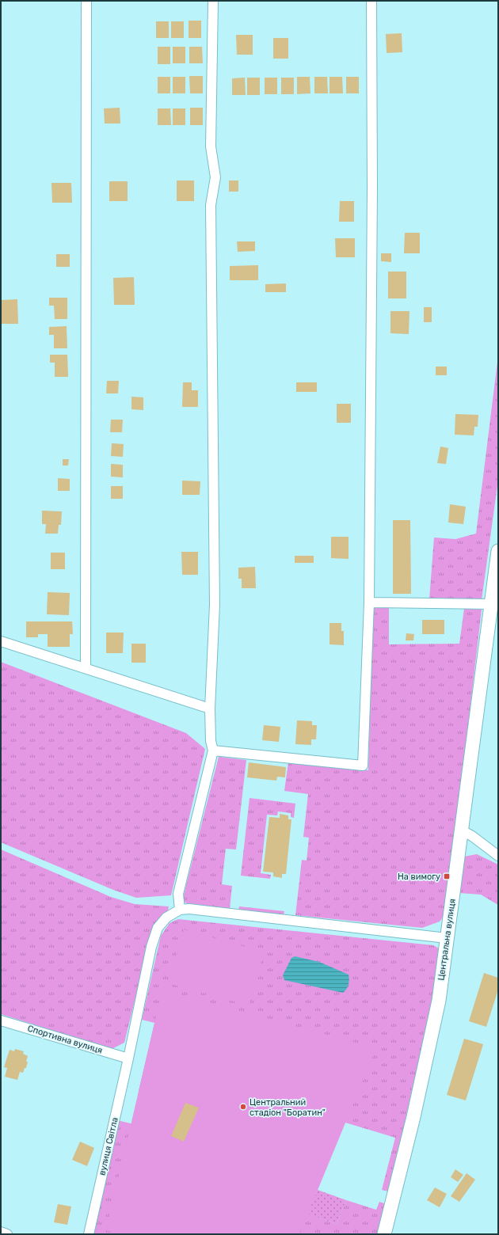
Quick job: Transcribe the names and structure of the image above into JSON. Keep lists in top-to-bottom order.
{
  "streets": {
    "street": ["Центральна вулиця", "Спортивна вулиця", "вулиця Світла"]
  },
  "crossings": [
    ["Спортивна вулиця", "вулиця Світла"]
  ],
  "places": {
    "transit": ["На вимогу"],
    "other": ["Центральний стадіон \"Боратин\""]
  }
}
